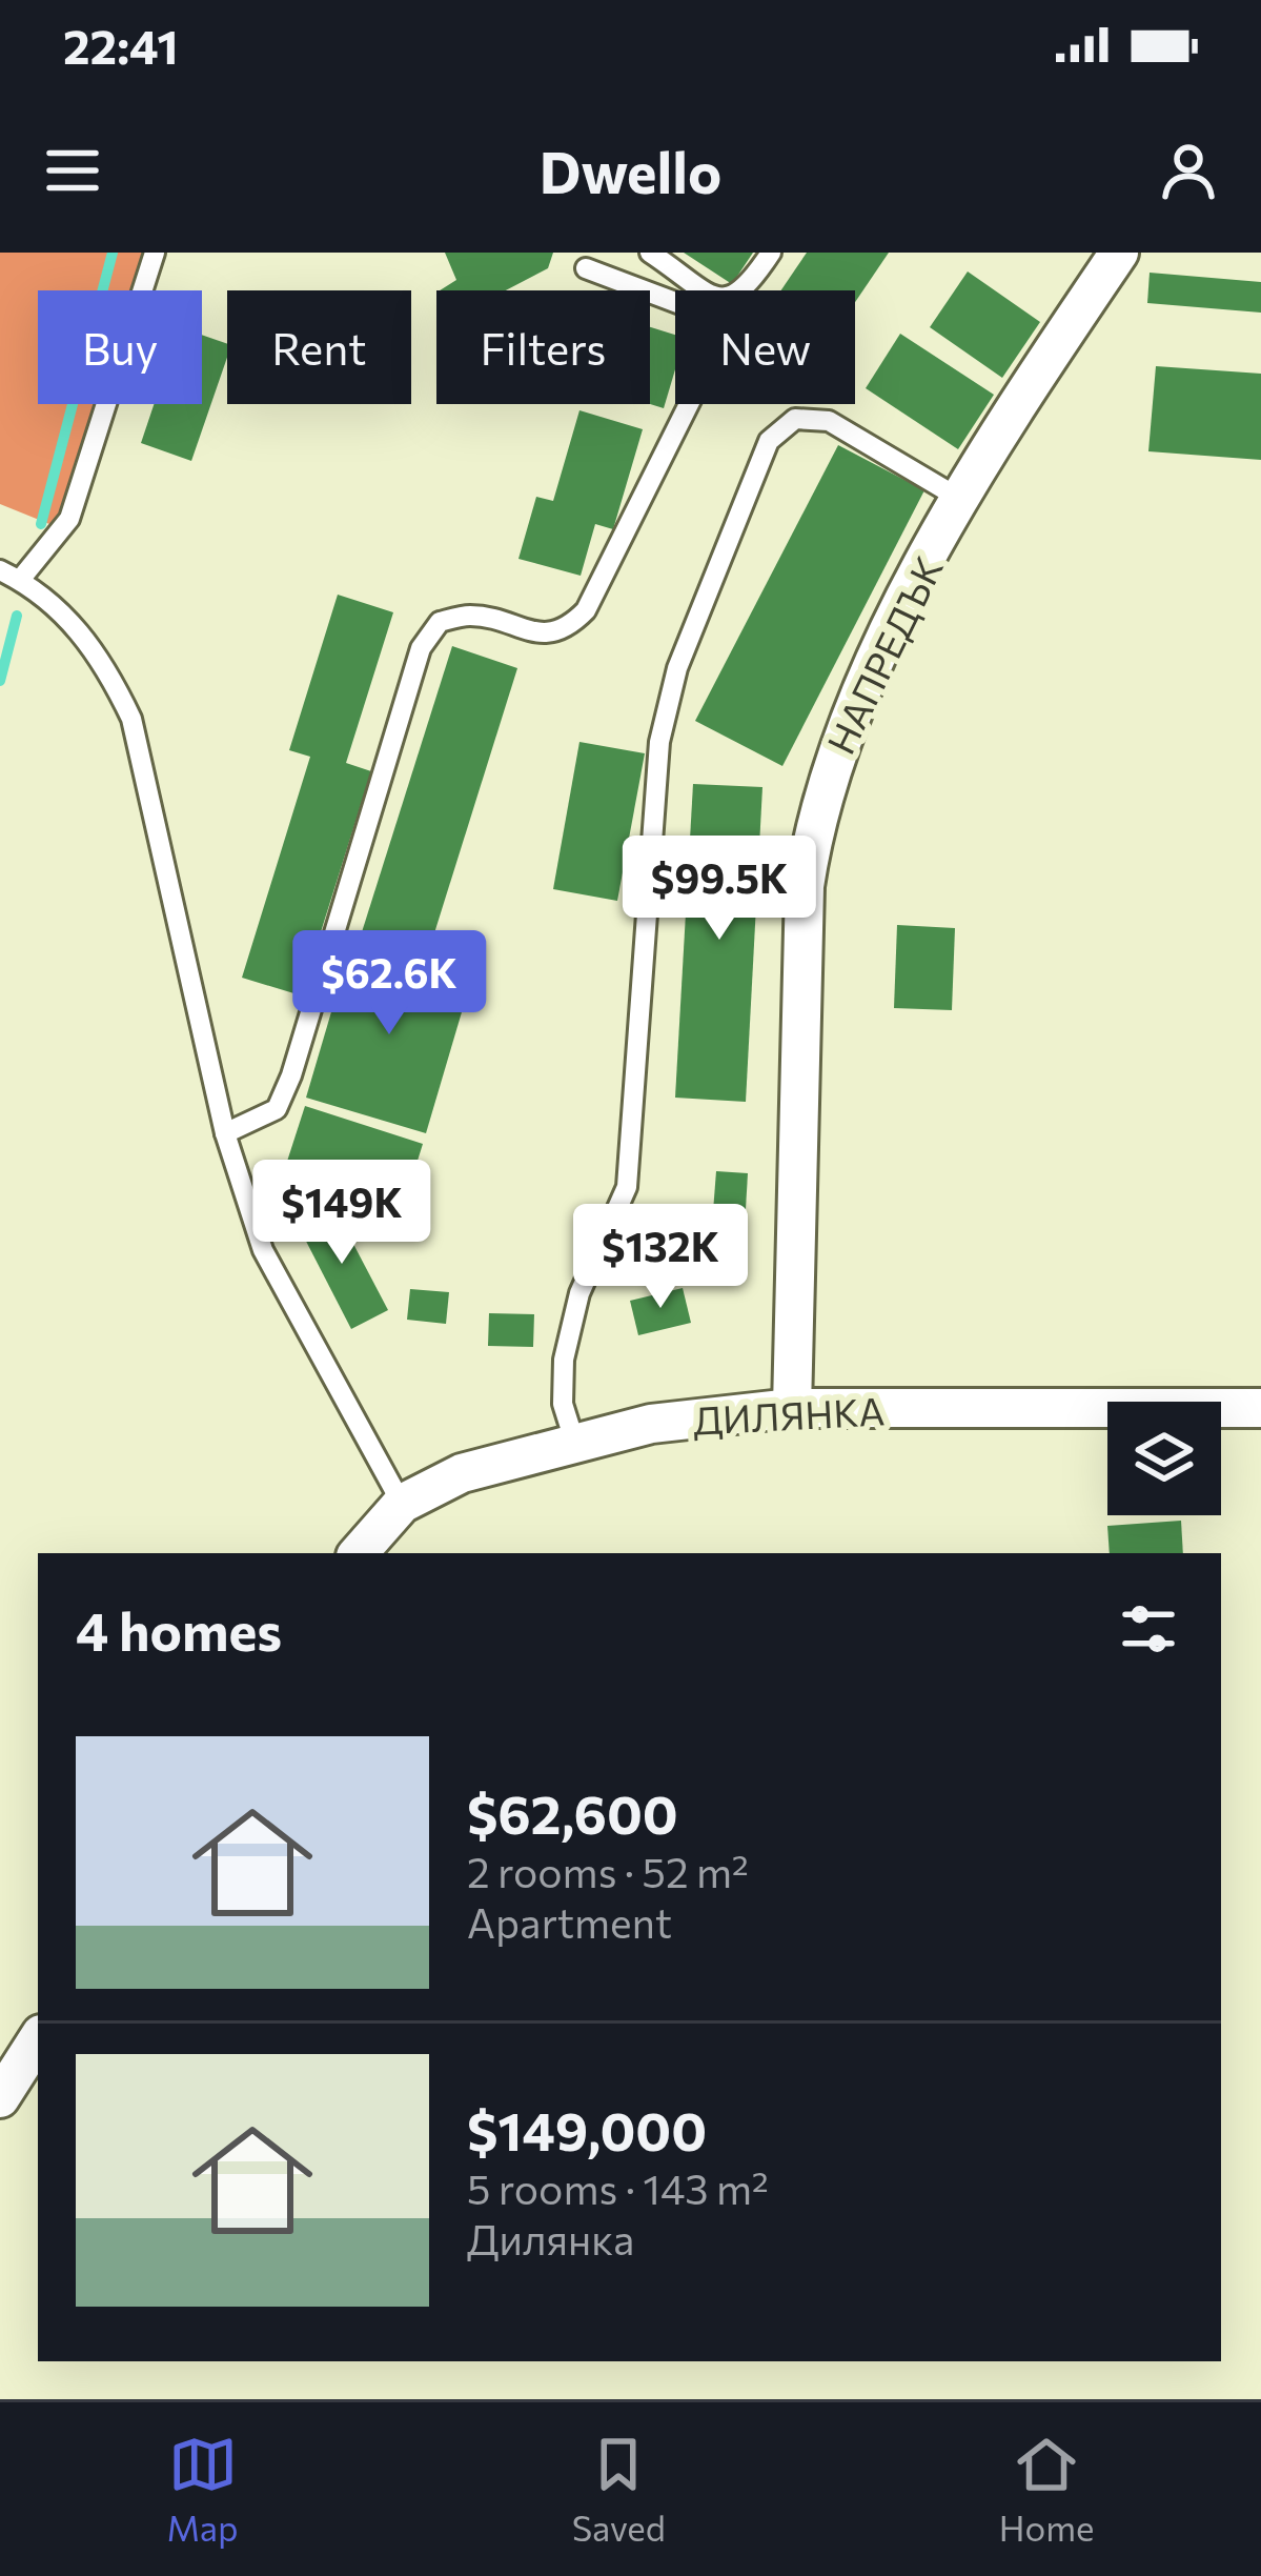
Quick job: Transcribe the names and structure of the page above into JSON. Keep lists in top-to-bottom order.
{
  "streets": {
    "street": ["НАПРЕДЪК", "ДИЛЯНКА"]
  },
  "crossings": [
    ["НАПРЕДЪК", "ДИЛЯНКА"]
  ],
  "page": {
    "status": "22:41",
    "header": "Dwello",
    "chip": [
      "Buy",
      "Rent",
      "Filters",
      "New"
    ],
    "price": [
      "$99.5K",
      "$62.6K",
      "$149K",
      "$132K"
    ],
    "heading": "4 homes",
    "list": [
      {
        "name": "$62,600",
        "note": "2 rooms · 52 m² · Apartment"
      },
      {
        "name": "$149,000",
        "note": "5 rooms · 143 m² · Дилянка"
      }
    ],
    "tabs": ["Map", "Saved", "Home"]
  }
}
